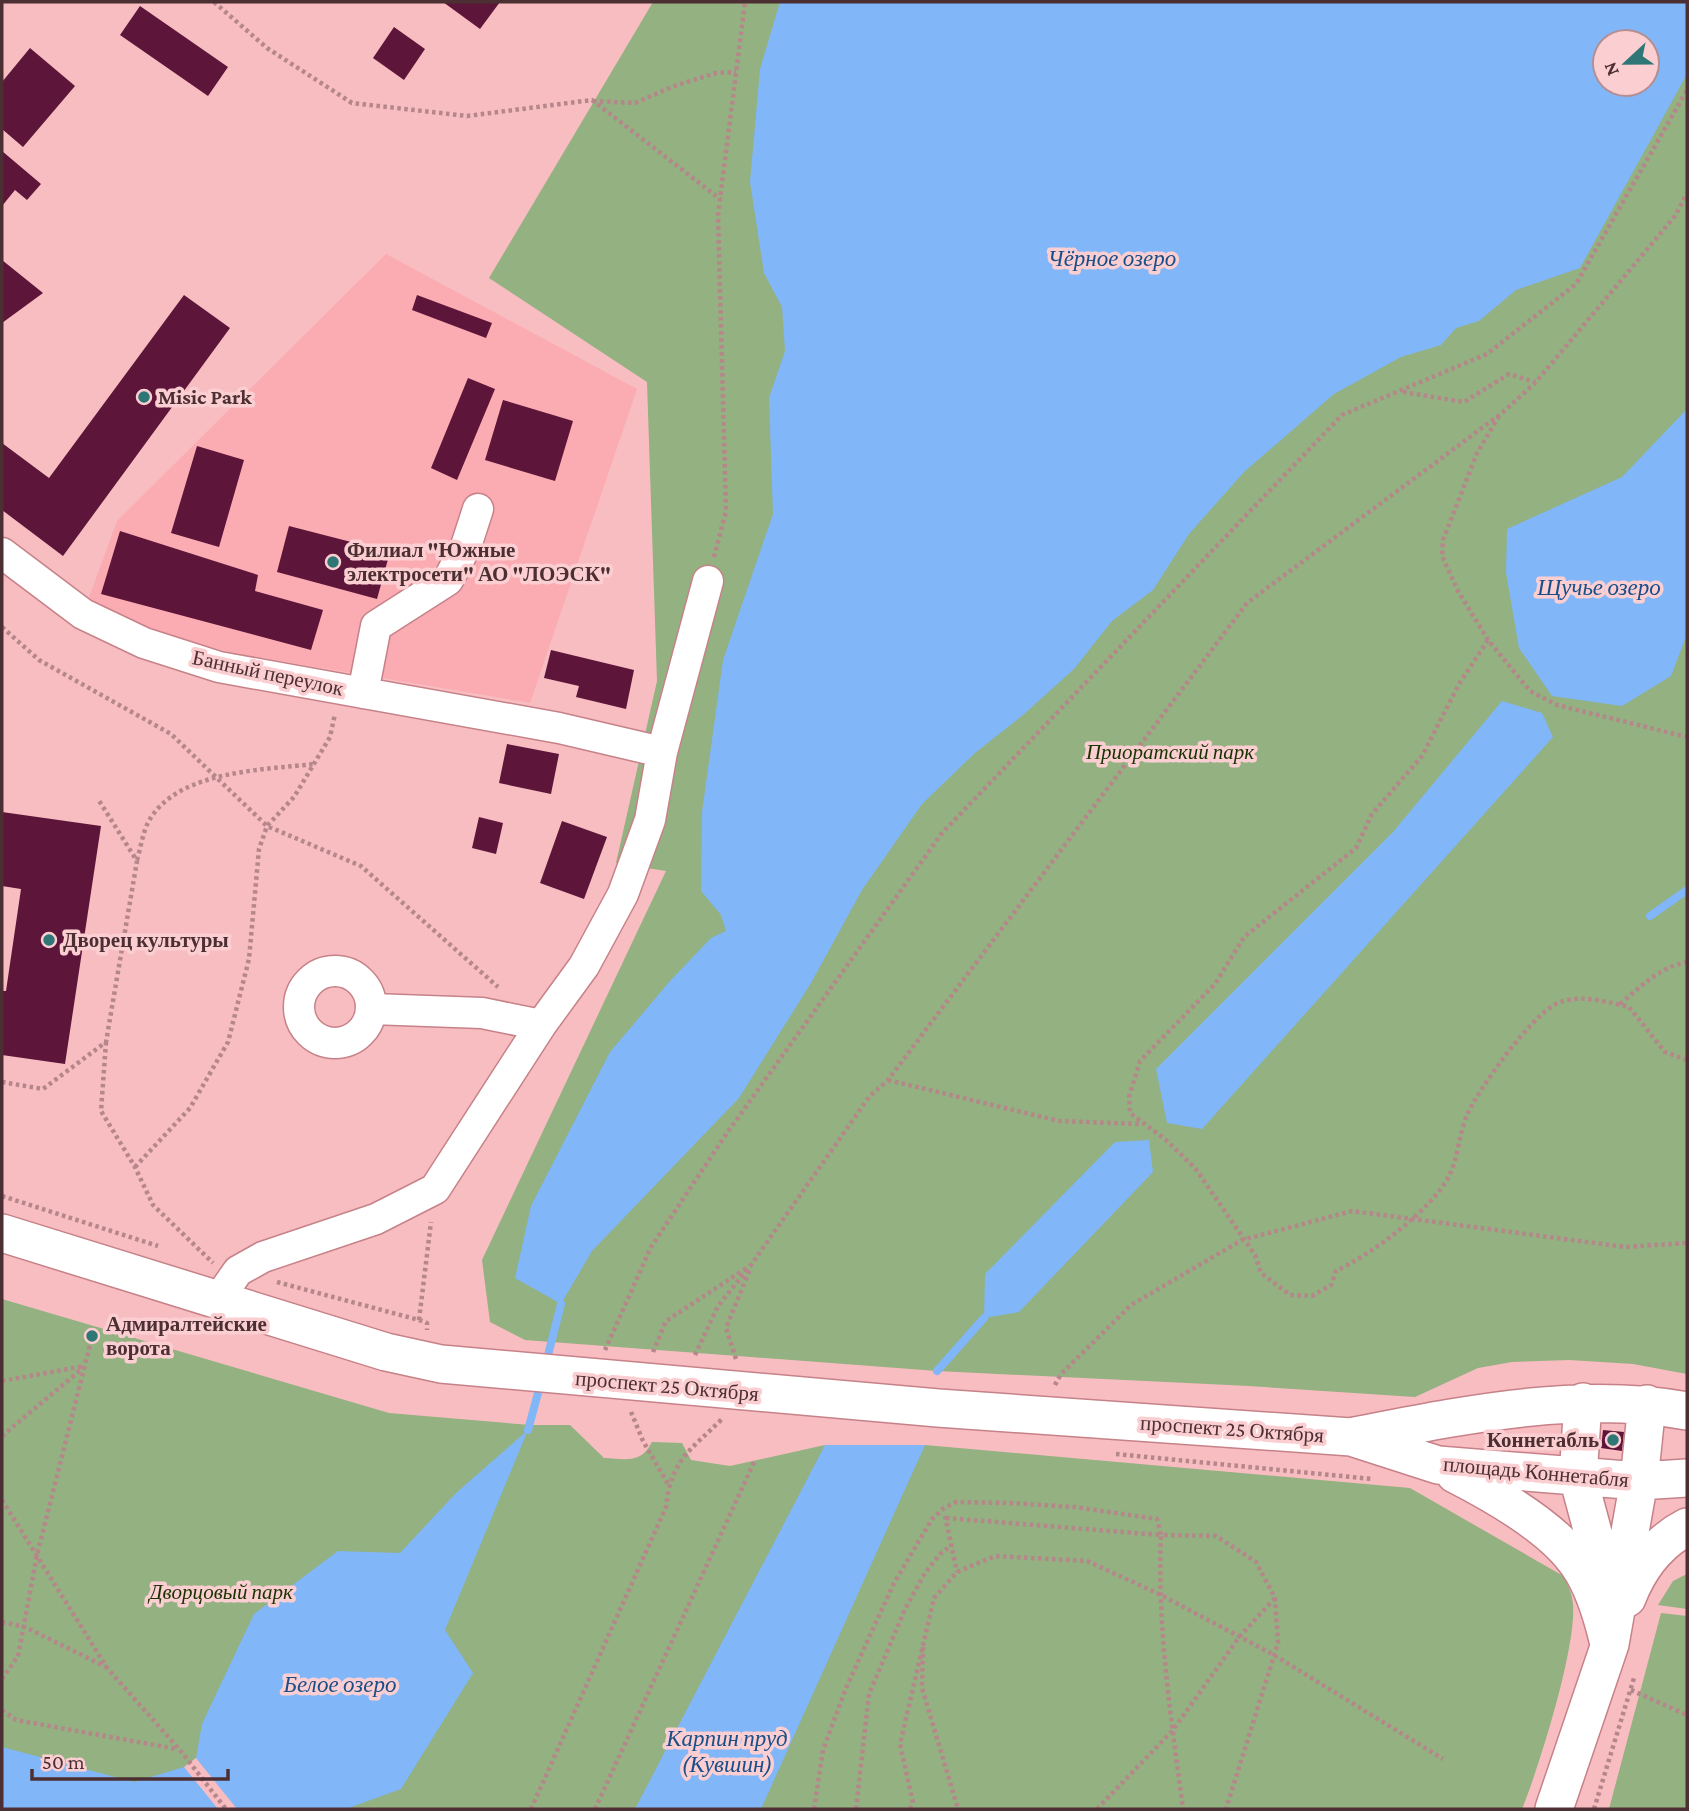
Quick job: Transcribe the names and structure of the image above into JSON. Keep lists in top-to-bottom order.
{
  "streets": {
    "main road": ["проспект 25 Октября", "площадь Коннетабля"],
    "street": ["Банный переулок"]
  },
  "crossings": [
    ["проспект 25 Октября", "площадь Коннетабля"]
  ],
  "water": [
    "Чёрное озеро",
    "Щучье озеро",
    "Белое озеро",
    "Карпин пруд (Кувшин)"
  ],
  "parks": ["Приоратский парк", "Дворцовый парк"],
  "places": [
    "Misic Park",
    "Филиал \"Южные электросети\" АО \"ЛОЭСК\"",
    "Дворец культуры",
    "Адмиралтейские ворота",
    "Коннетабль"
  ],
  "scale_bar": "50 m",
  "north": "left"
}
